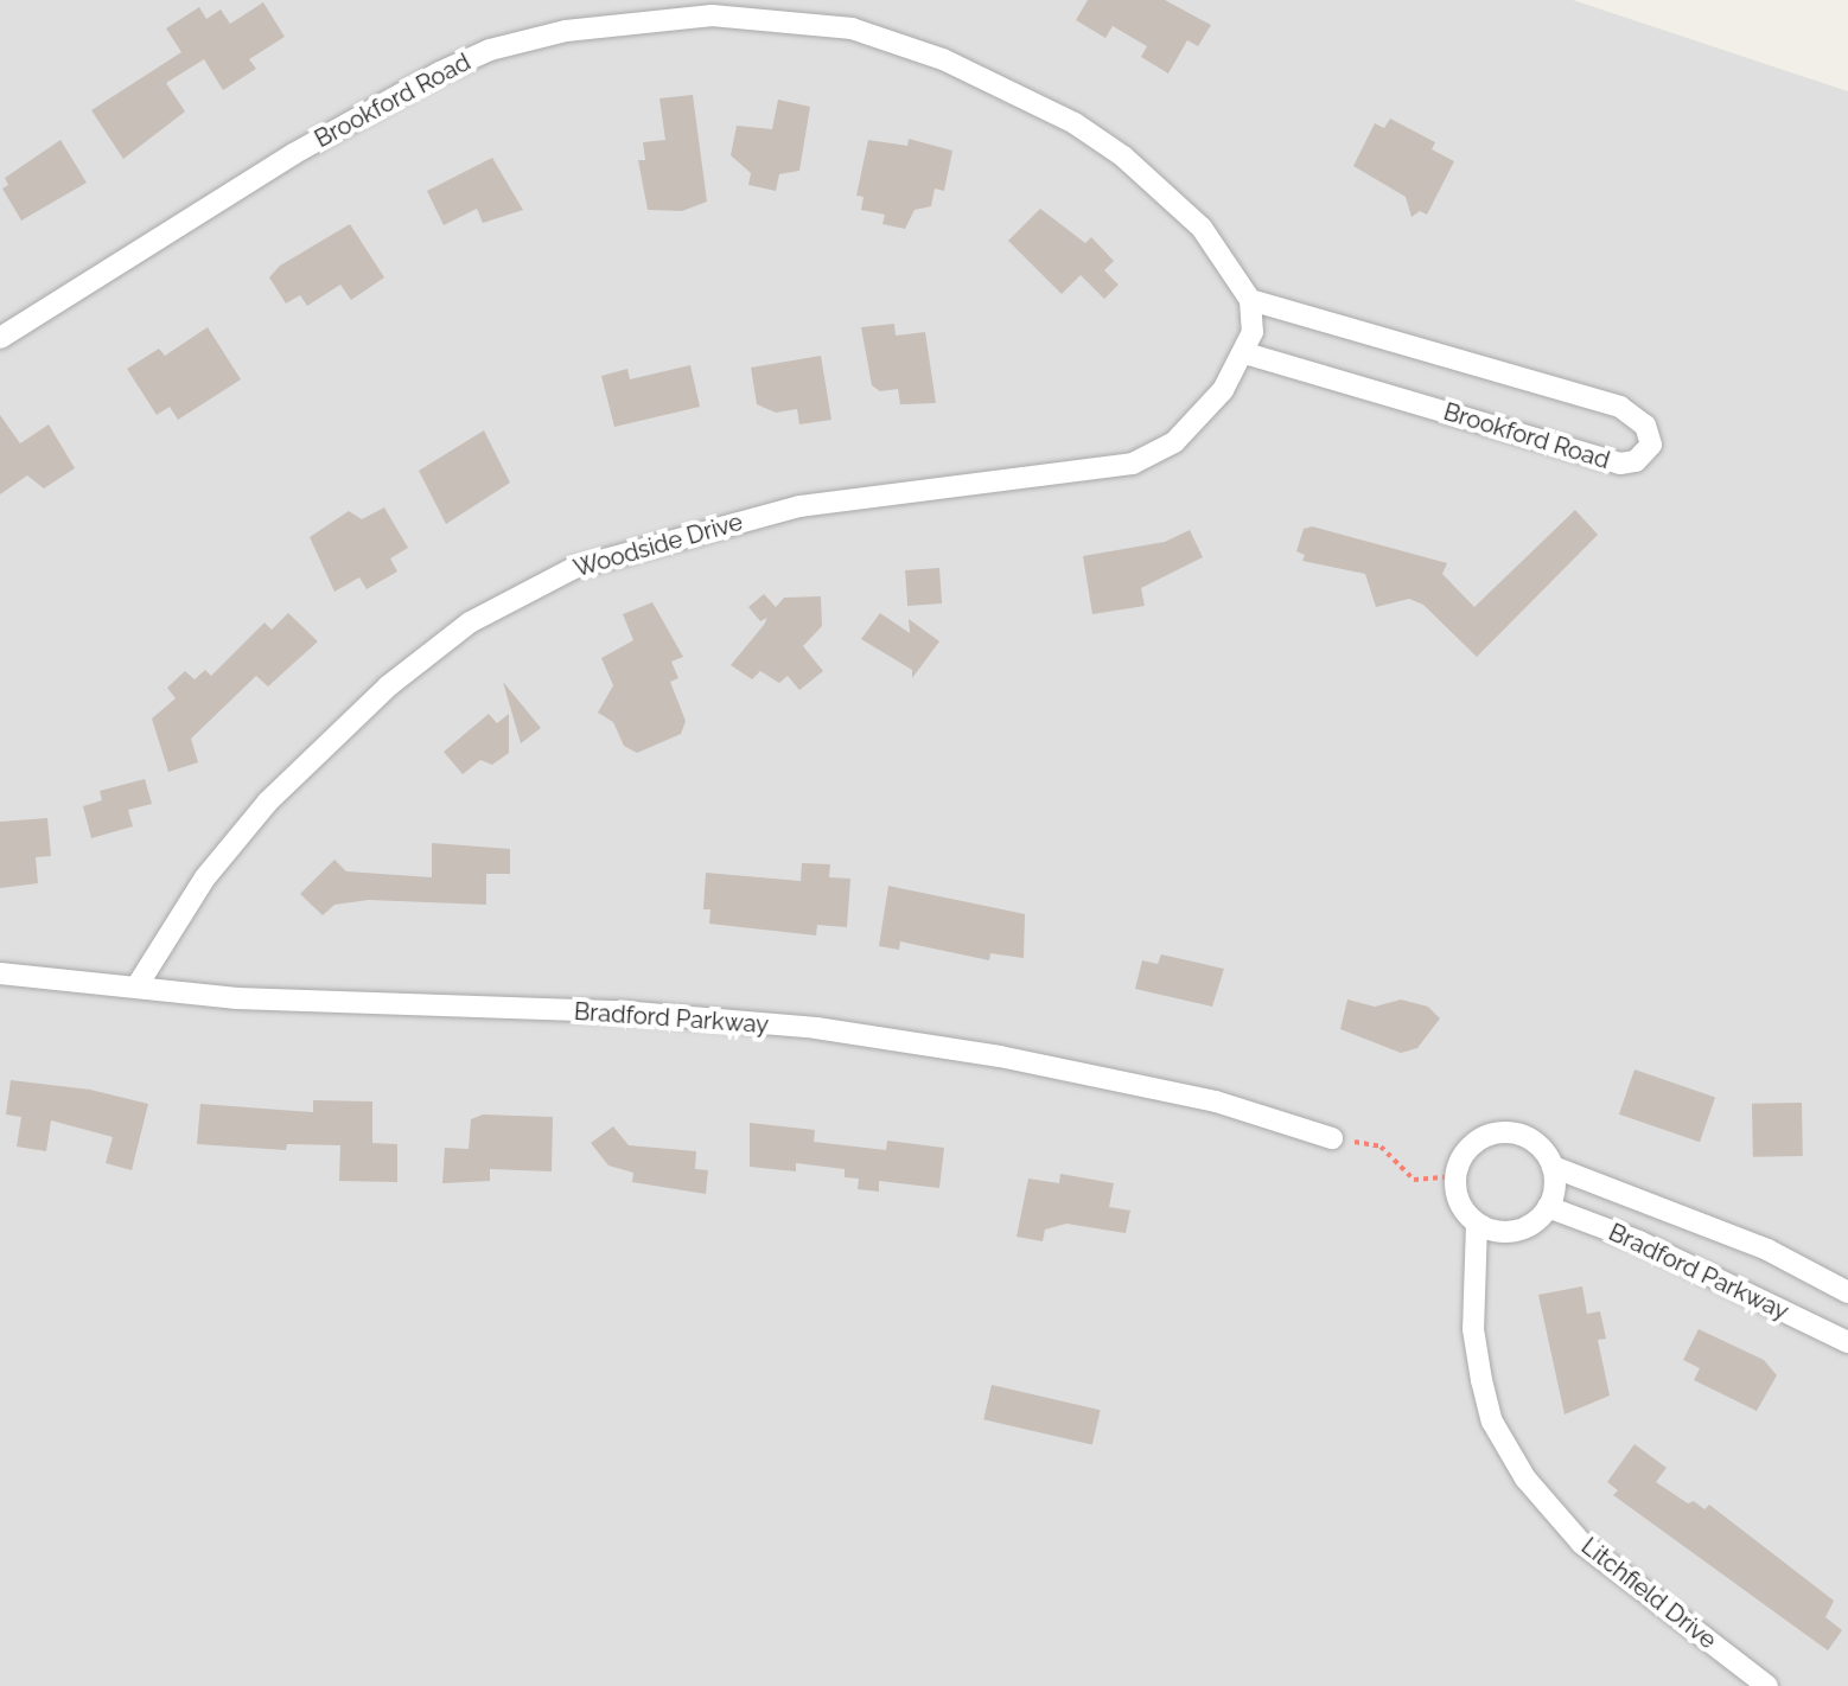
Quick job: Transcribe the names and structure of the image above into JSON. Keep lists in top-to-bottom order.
{
  "streets": {
    "street": [
      "Brookford Road",
      "Woodside Drive",
      "Bradford Parkway",
      "Litchfield Drive"
    ]
  },
  "crossings": [
    ["Brookford Road", "Woodside Drive"],
    ["Woodside Drive", "Bradford Parkway"],
    ["Bradford Parkway", "Litchfield Drive"]
  ]
}
